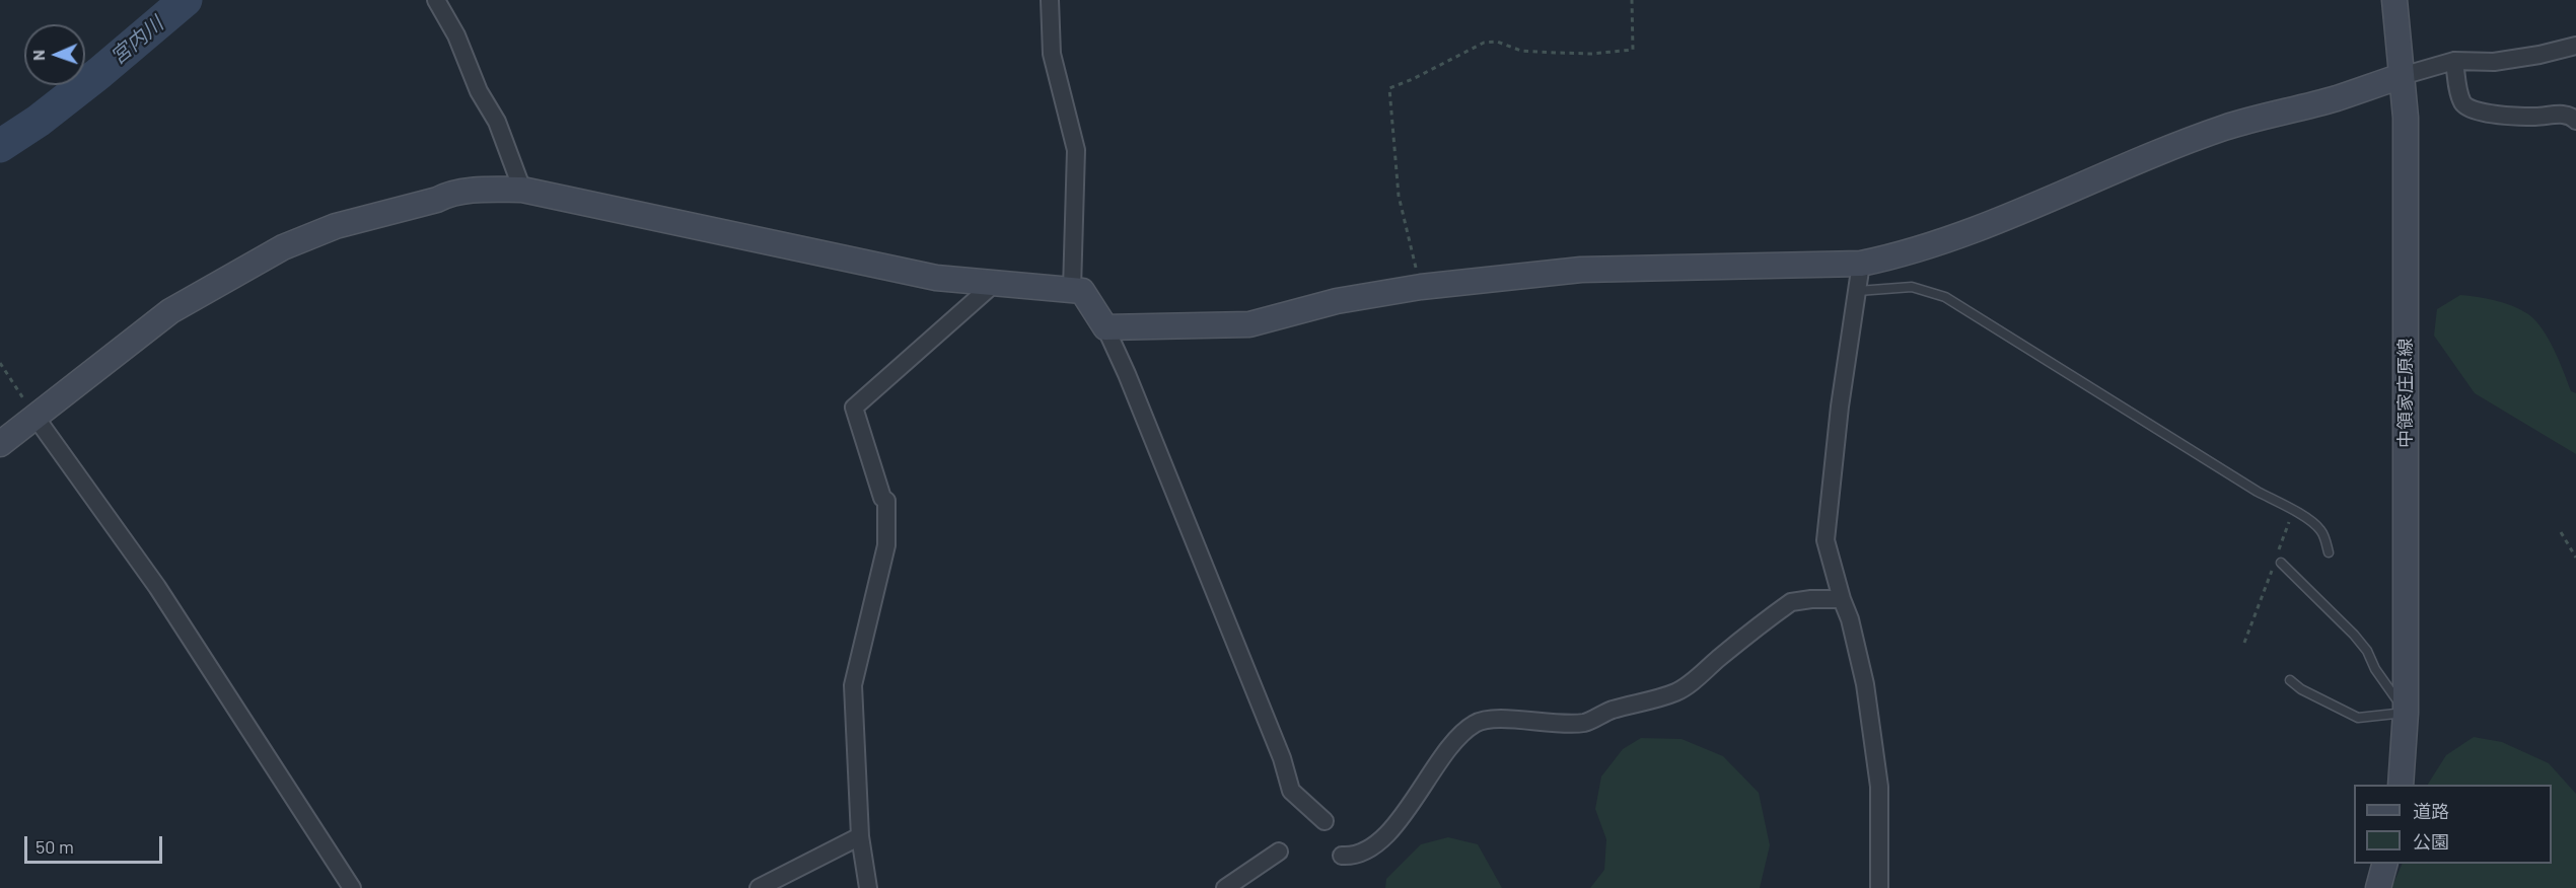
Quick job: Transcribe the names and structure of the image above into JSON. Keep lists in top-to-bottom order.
{
  "streets": {
    "street": ["中領家庄原線"]
  },
  "water": ["宮内川"],
  "legend": ["道路", "公園"],
  "scale_bar": "50 m",
  "north": "left"
}
